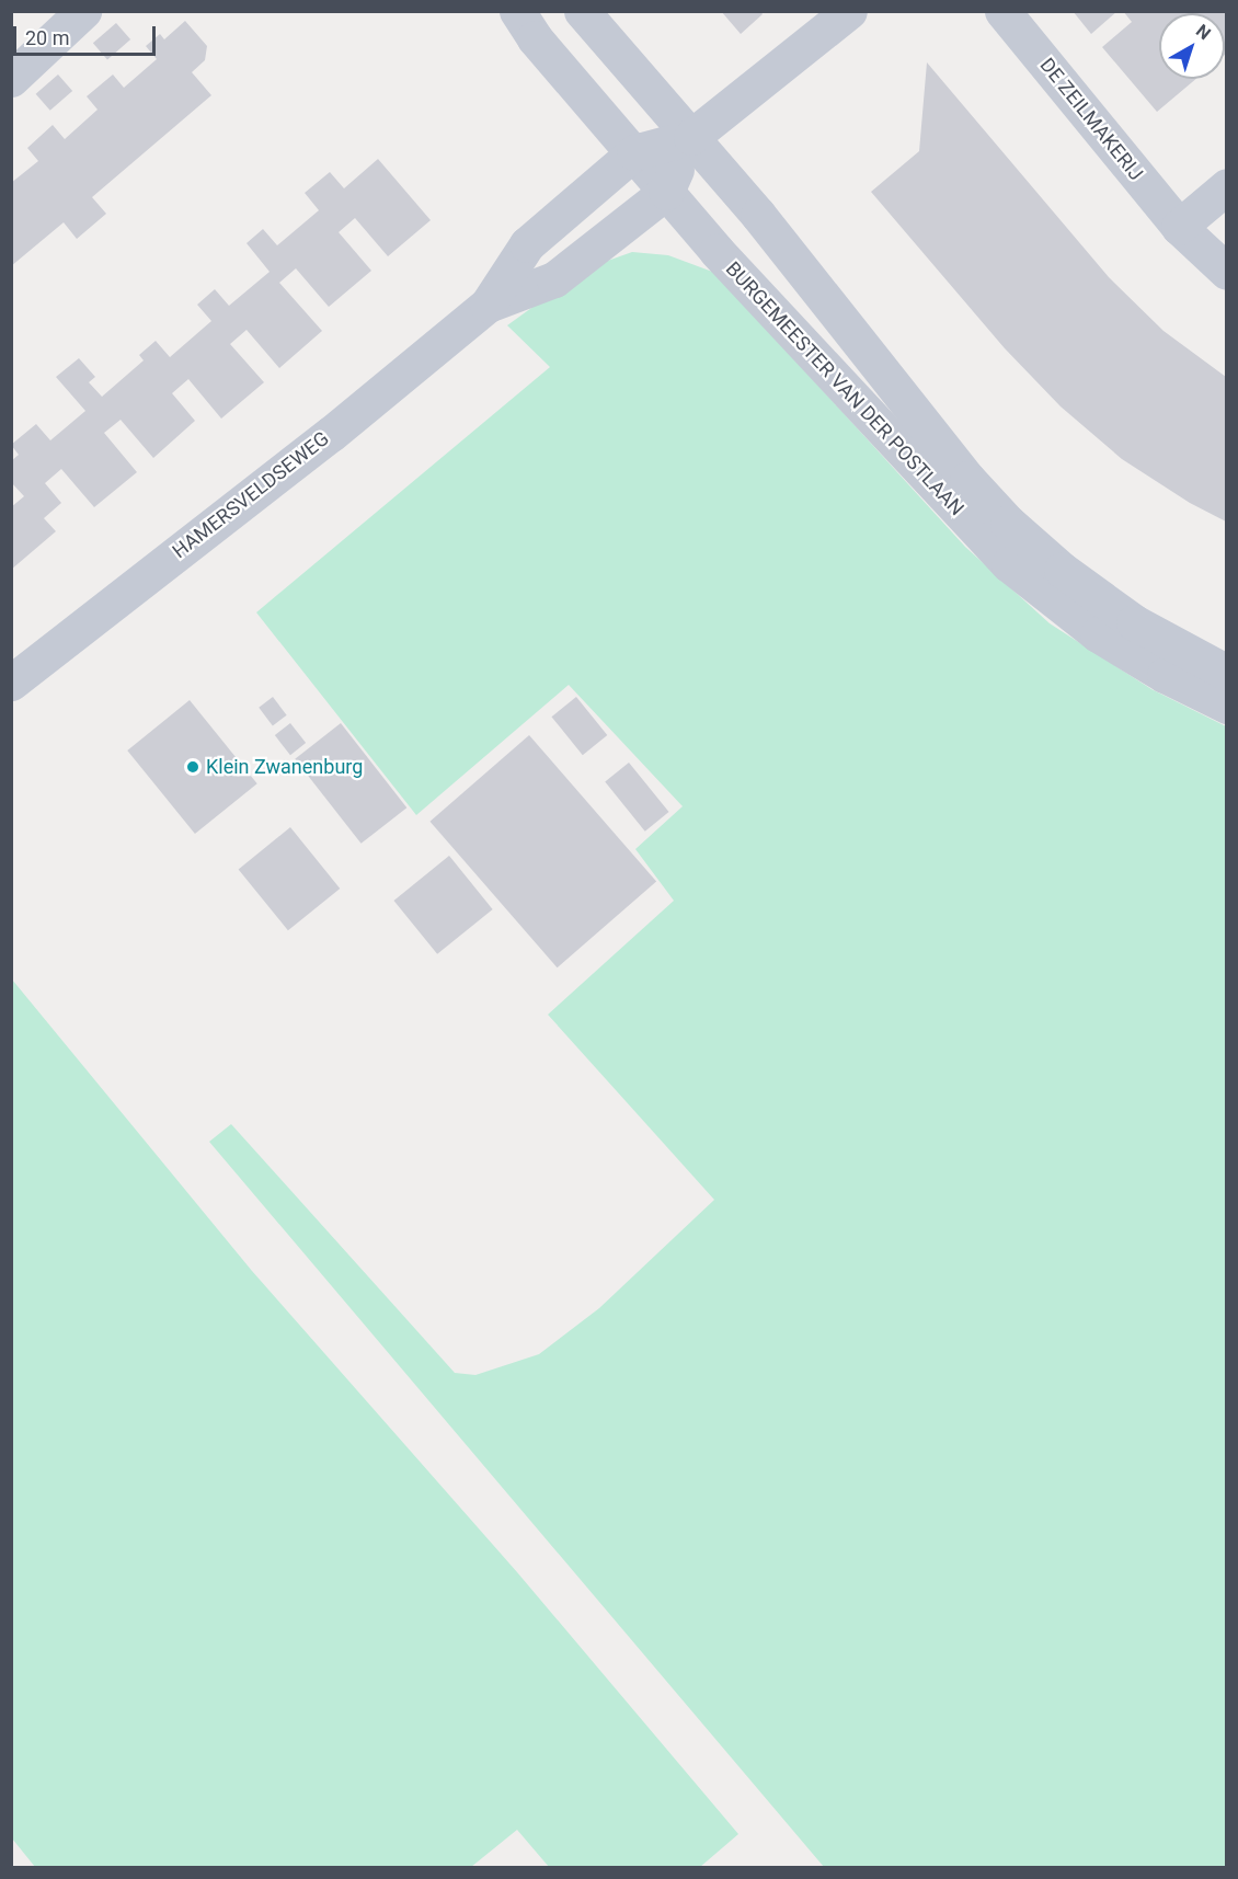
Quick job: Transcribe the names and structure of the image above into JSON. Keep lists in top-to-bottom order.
{
  "streets": {
    "street": ["DE ZEILMAKERIJ", "BURGEMEESTER VAN DER POSTLAAN", "HAMERSVELDSEWEG"]
  },
  "crossings": [
    ["BURGEMEESTER VAN DER POSTLAAN", "HAMERSVELDSEWEG"]
  ],
  "places": ["Klein Zwanenburg"],
  "scale_bar": "20 m",
  "north": "top right"
}
